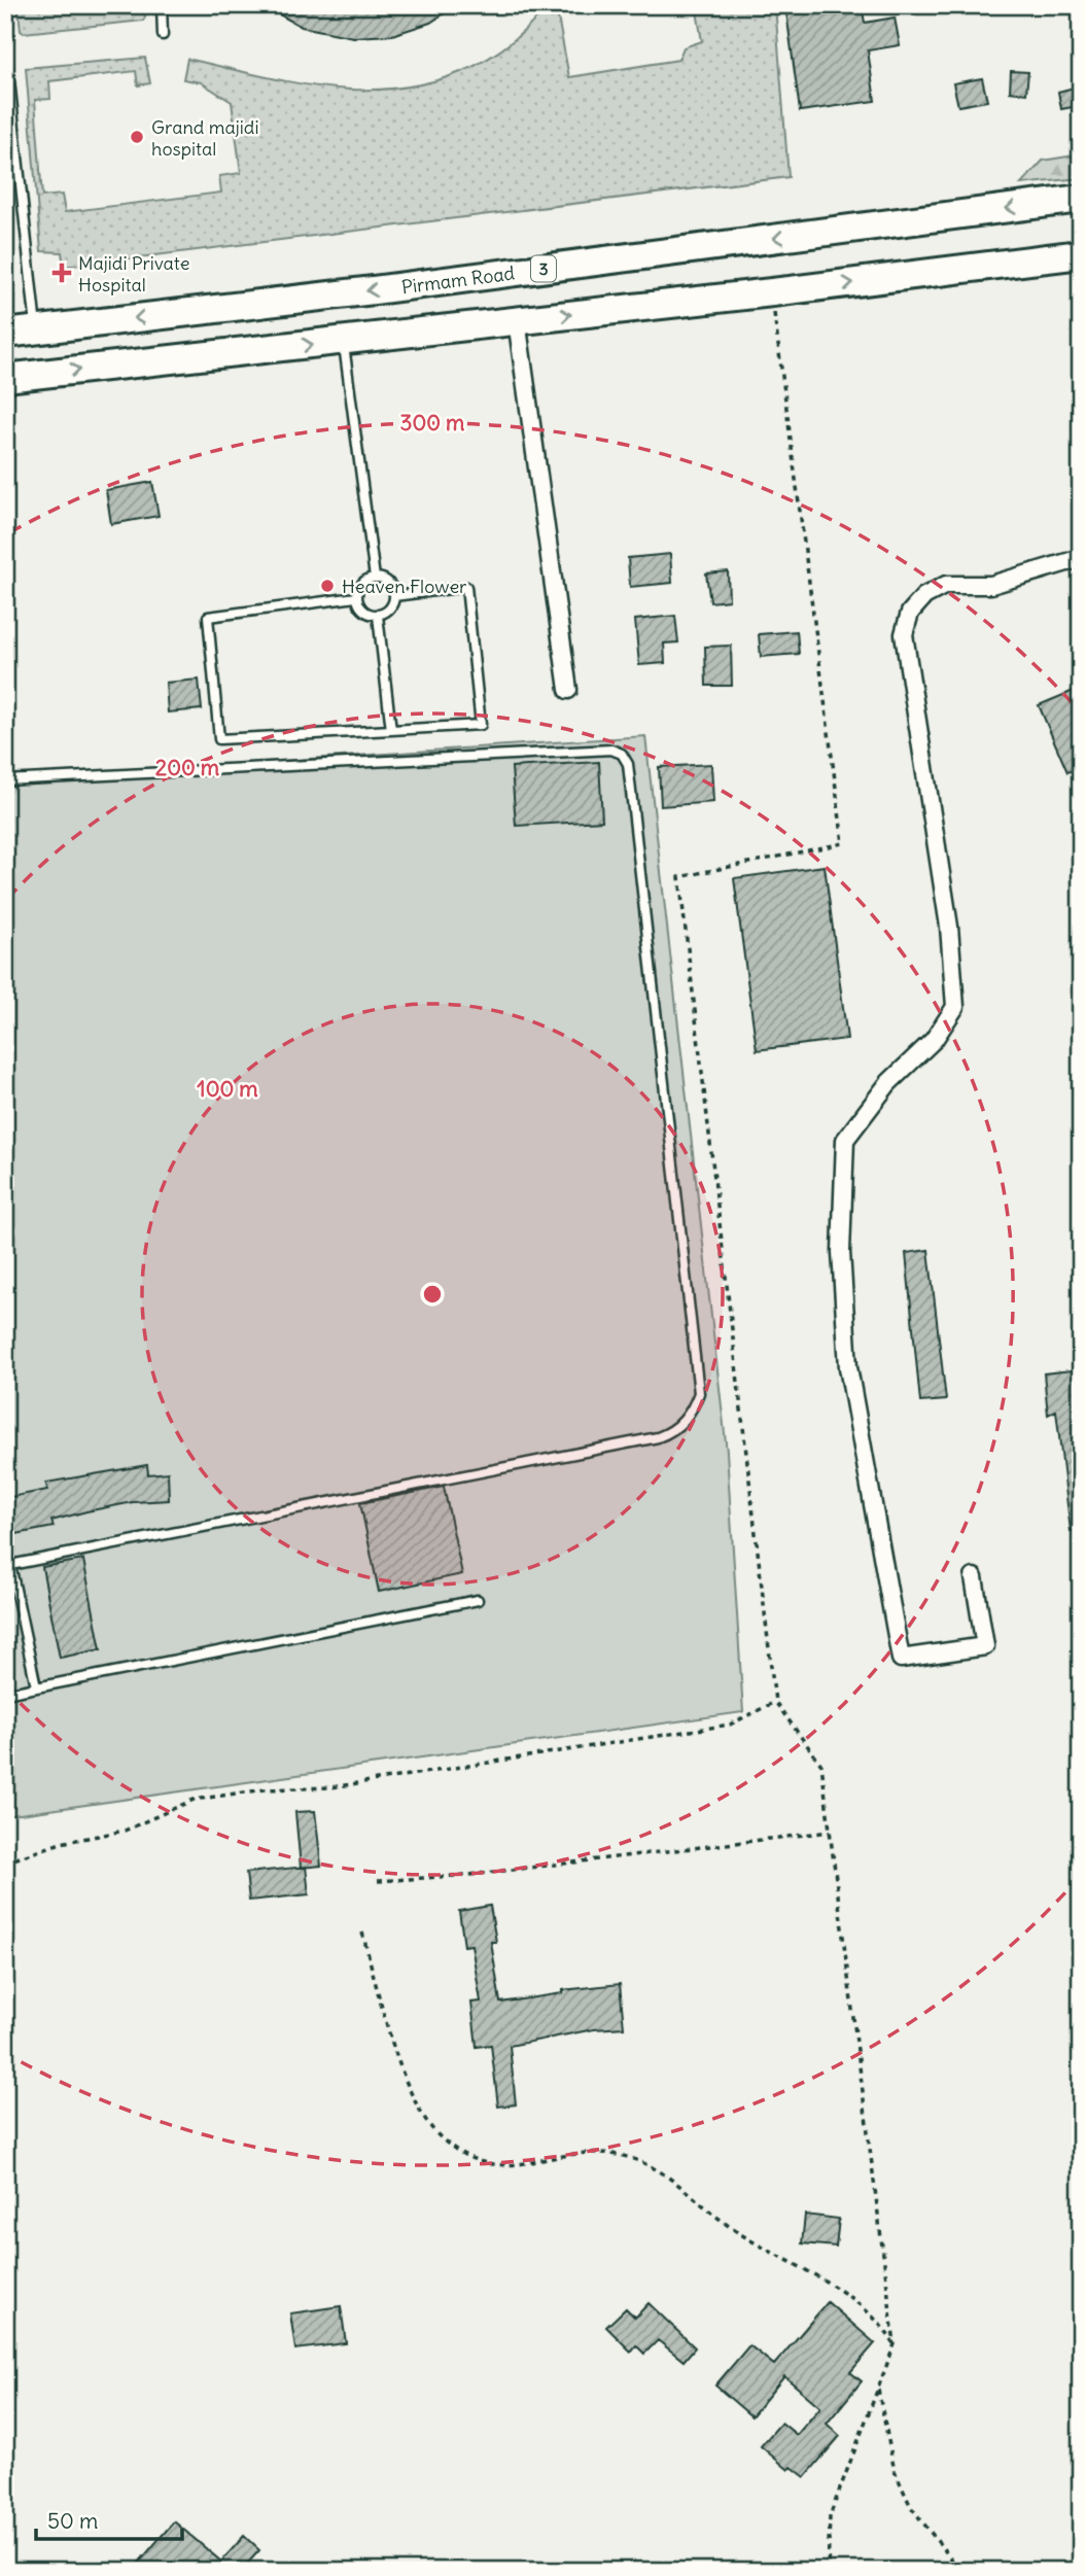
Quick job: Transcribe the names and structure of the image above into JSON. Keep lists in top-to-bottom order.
{
  "streets": {
    "highway": ["3", "Pirmam Road"]
  },
  "places": {
    "other": ["Grand majidi hospital", "Heaven Flower"],
    "health": ["Majidi Private Hospital"]
  },
  "scale_bar": "50 m",
  "rings": ["300 m", "200 m", "100 m"]
}
